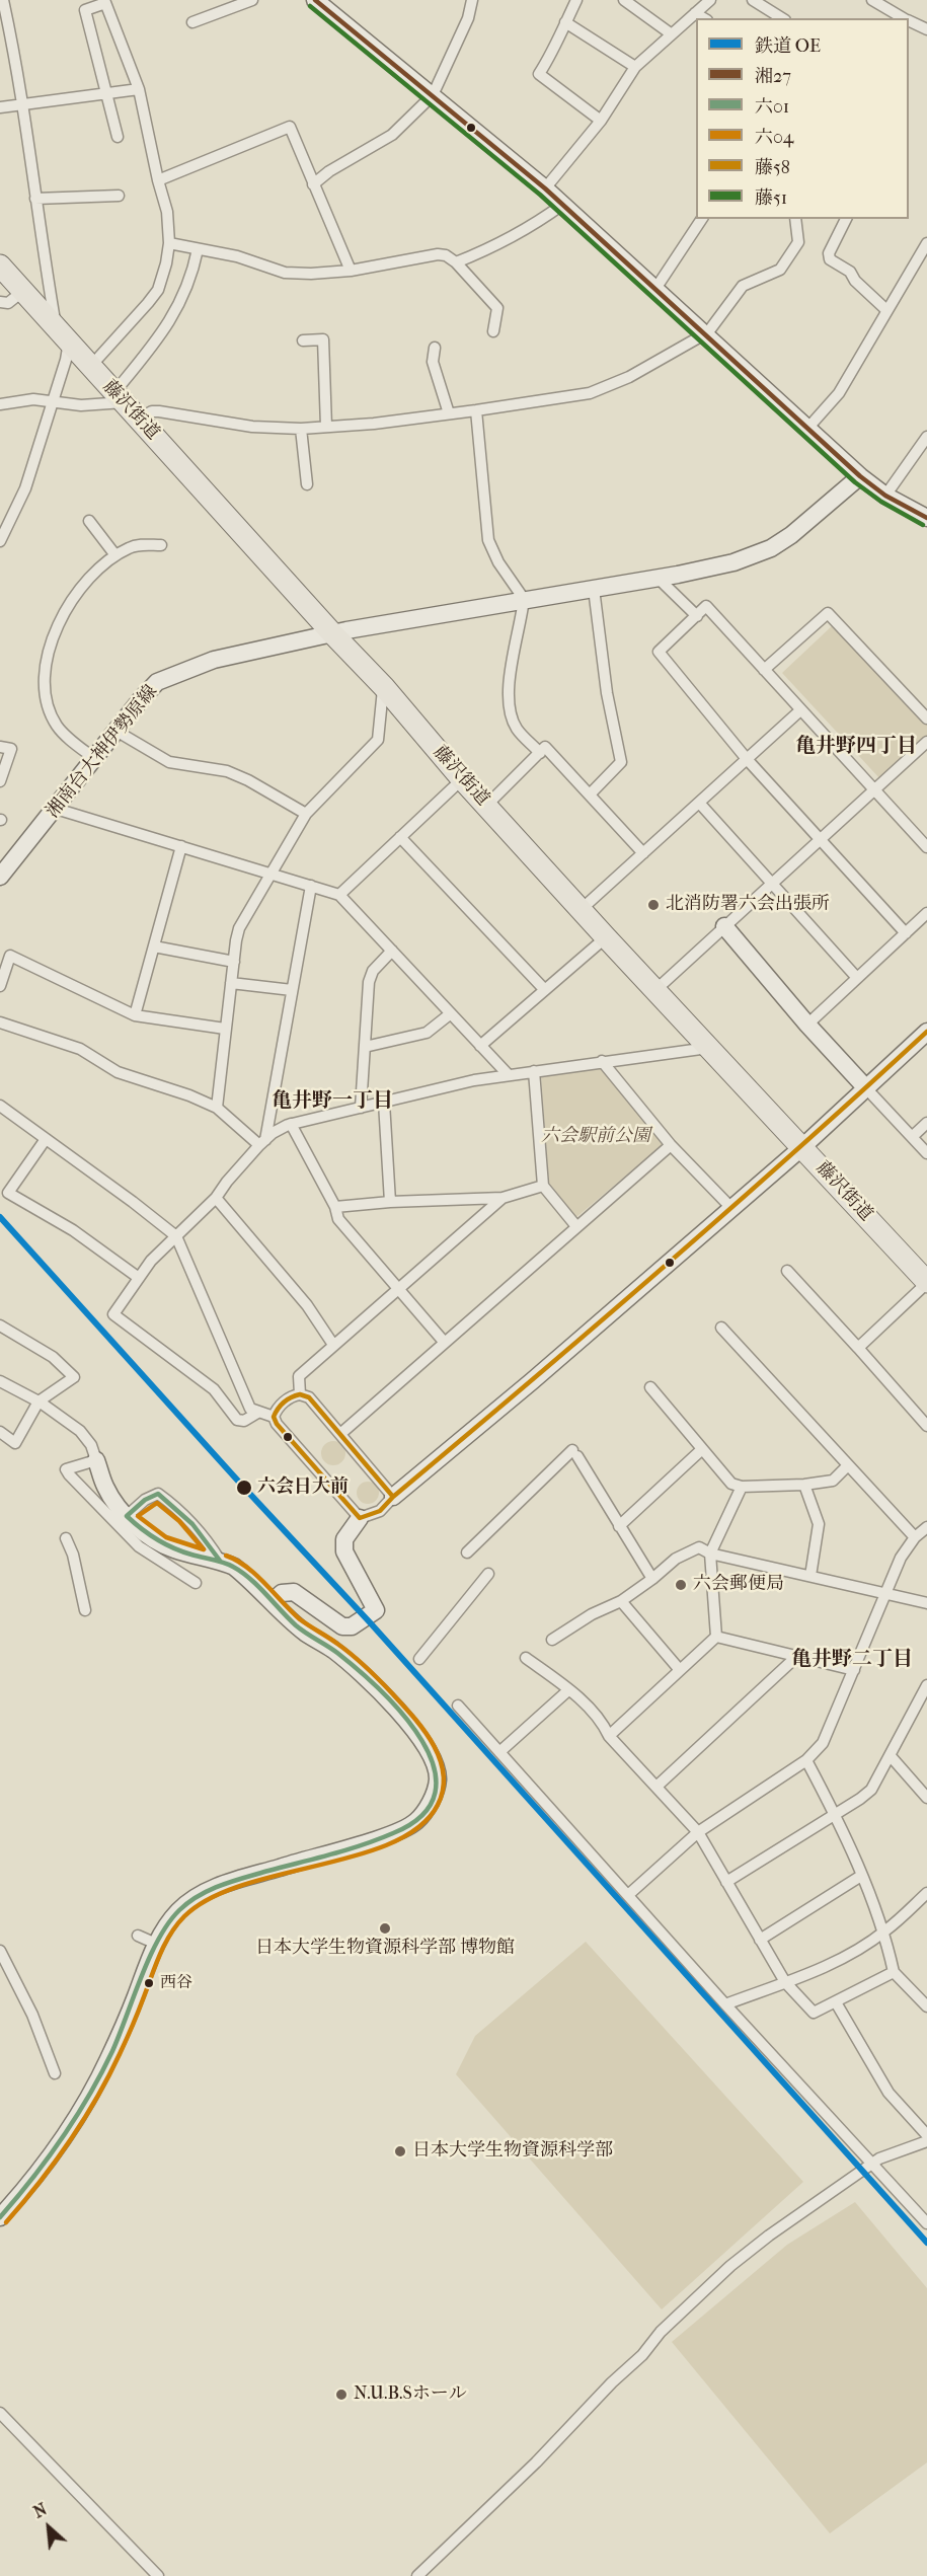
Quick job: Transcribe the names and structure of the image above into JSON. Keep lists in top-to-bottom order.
{
  "streets": {
    "highway": ["藤沢街道"],
    "street": ["湘南台大神伊勢原線"]
  },
  "crossings": [
    ["藤沢街道", "湘南台大神伊勢原線"]
  ],
  "districts": ["亀井野四丁目", "亀井野一丁目", "亀井野二丁目"],
  "parks": ["六会駅前公園"],
  "places": [
    "北消防署六会出張所",
    "六会日大前",
    "六会郵便局",
    "日本大学生物資源科学部 博物館",
    "西谷",
    "日本大学生物資源科学部",
    "N.U.B.Sホール"
  ],
  "lines": [
    "transit line 湘27",
    "transit line 藤51",
    "transit line 藤58",
    "rail line OE",
    "transit line 六01",
    "transit line 六04"
  ],
  "legend": [
    "鉄道 OE",
    "湘27",
    "六01",
    "六04",
    "藤58",
    "藤51"
  ],
  "north": "top left"
}
